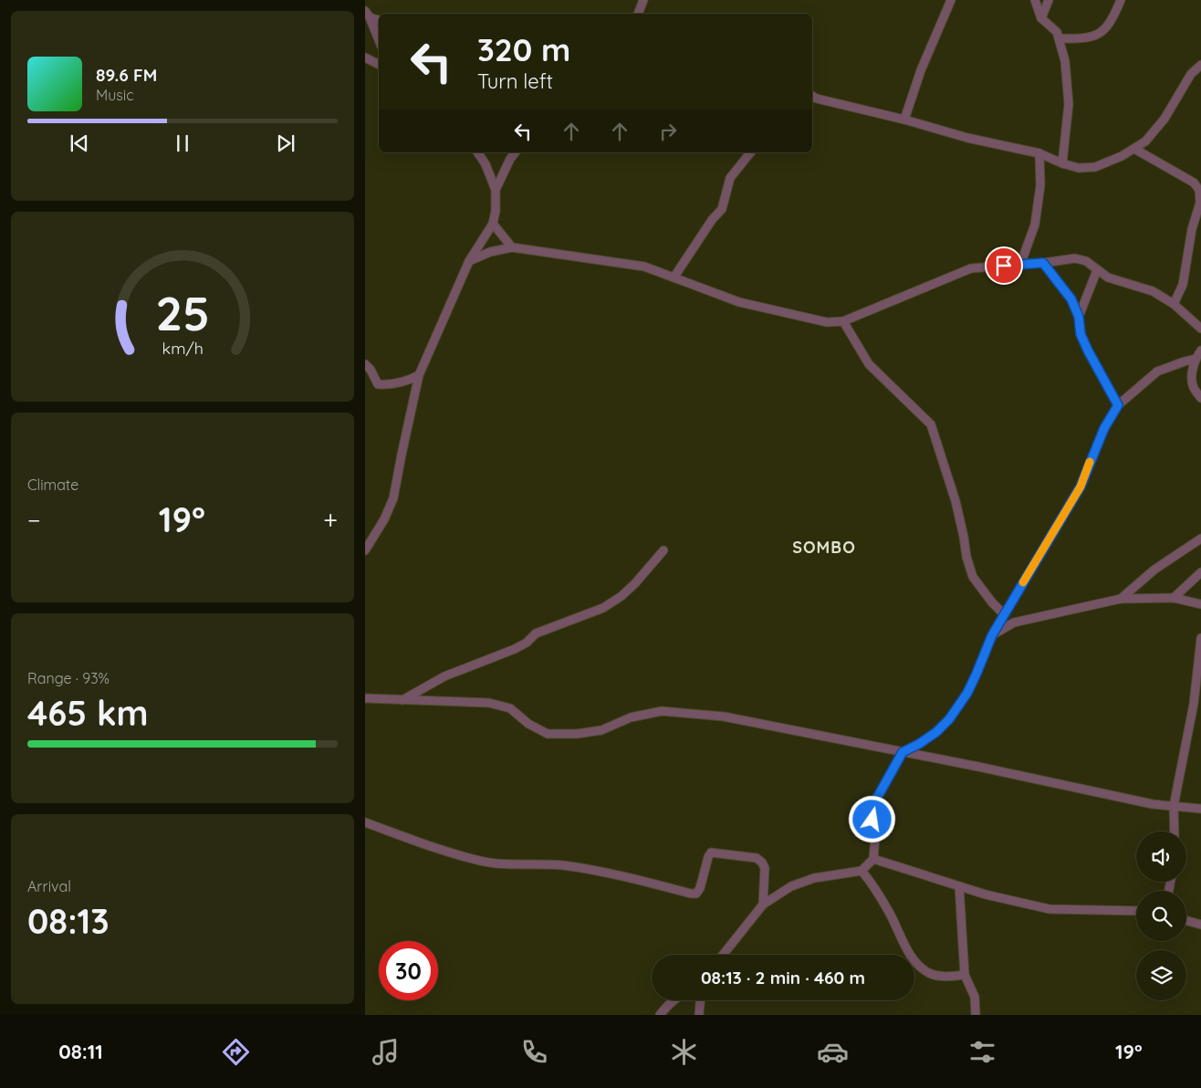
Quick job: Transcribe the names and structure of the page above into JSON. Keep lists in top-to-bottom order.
{
  "districts": ["SOMBO"],
  "page": {
    "turn": ["320 m", "Turn left"],
    "song": ["89.6 FM", "Music"],
    "tile": [
      "Climate",
      ["Range · 93%", "465 km"],
      ["Arrival", "08:13"]
    ],
    "heat": ["−", "19°", "+"],
    "limit": "30",
    "trip": "08:13 · 2 min · 460 m",
    "tabs": ["08:11", "19°"],
    "gauge": ["25", "km/h"]
  }
}
